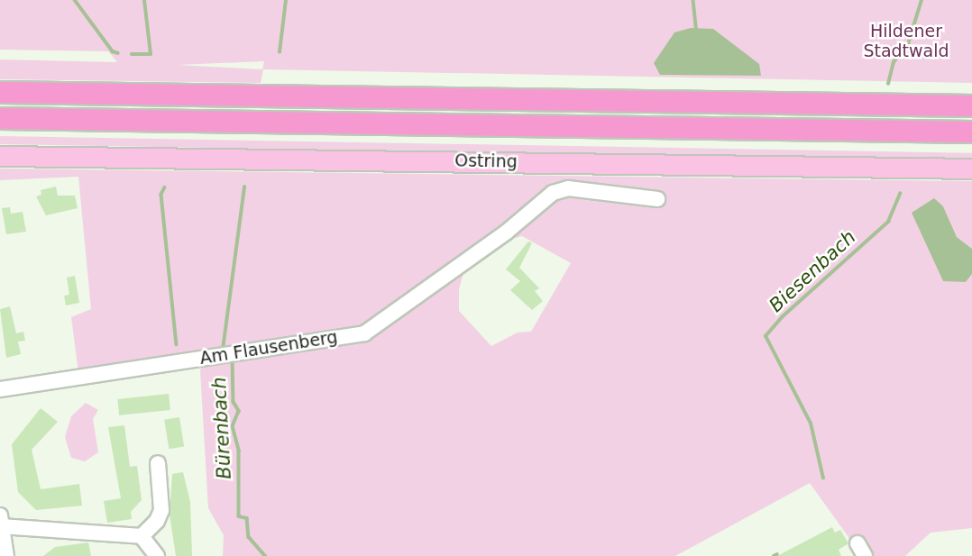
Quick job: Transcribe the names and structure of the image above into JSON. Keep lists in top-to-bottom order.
{
  "streets": {
    "main road": ["Ostring"],
    "street": ["Am Flausenberg"]
  },
  "water": ["Biesenbach", "Bürenbach"],
  "parks": ["Hildener Stadtwald"]
}
